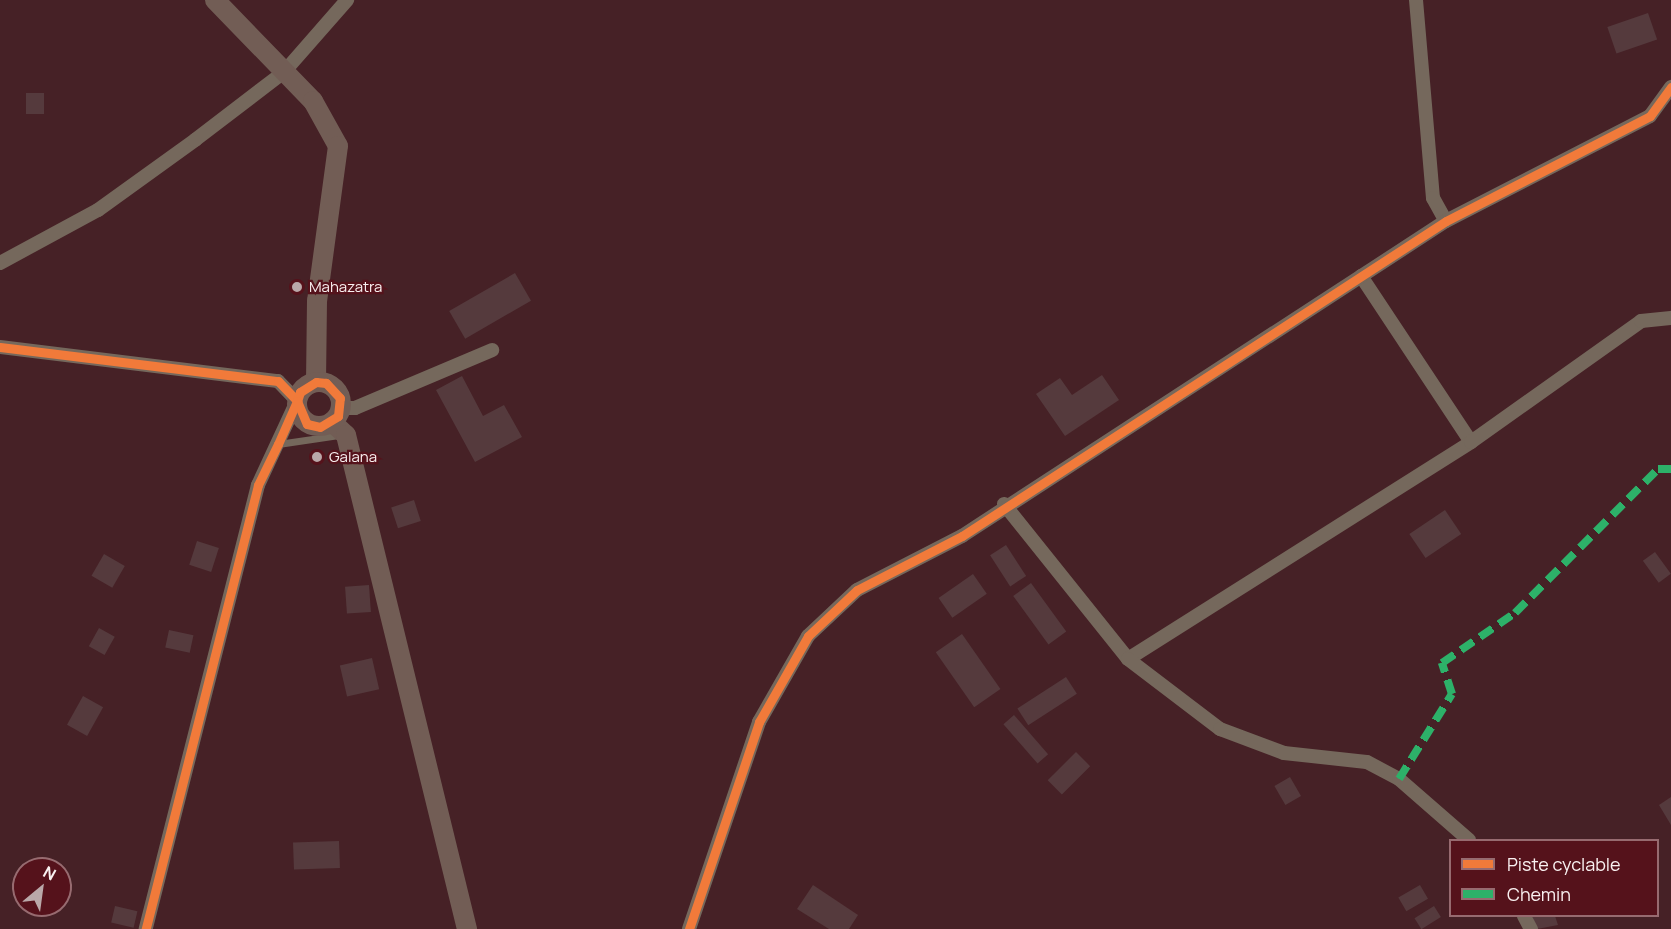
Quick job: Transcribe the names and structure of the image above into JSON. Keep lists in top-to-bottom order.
{
  "places": ["Mahazatra", "Galana"],
  "legend": ["Piste cyclable", "Chemin"],
  "north": "top right"
}
